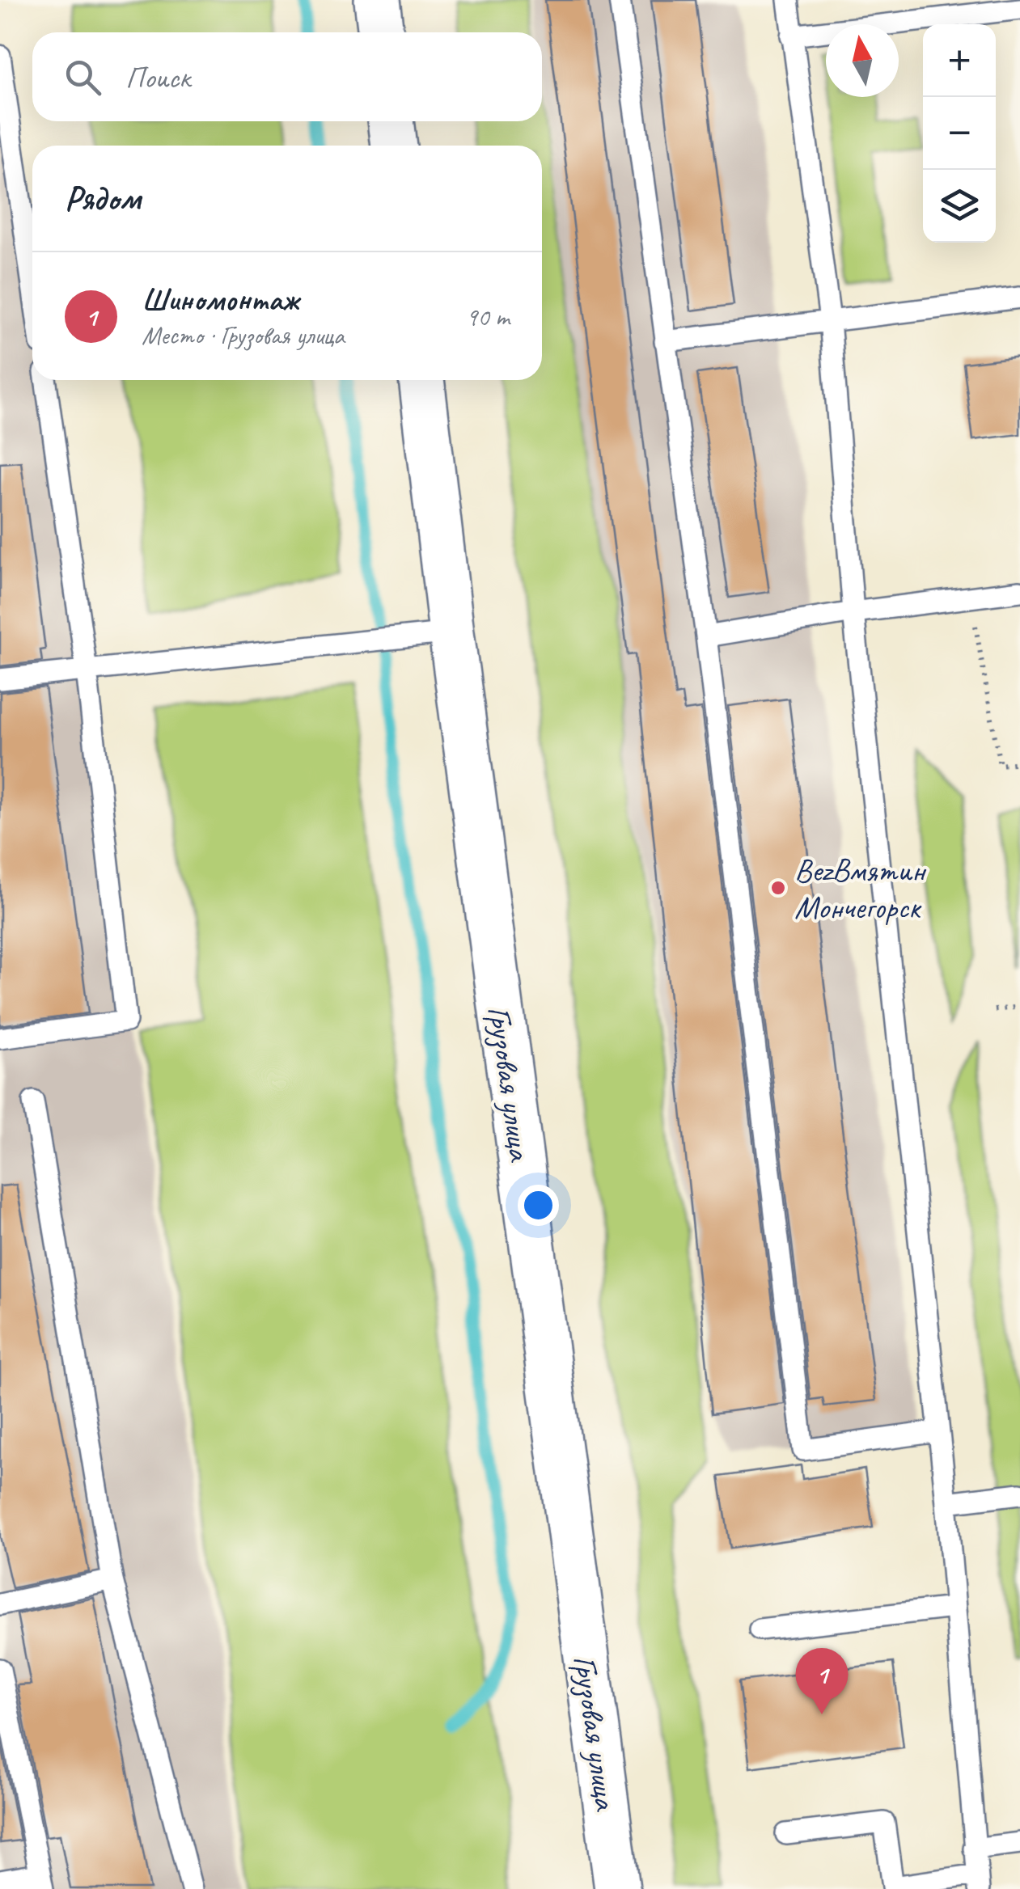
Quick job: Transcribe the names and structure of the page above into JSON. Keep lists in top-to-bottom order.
{
  "streets": {
    "main road": ["Грузовая улица"]
  },
  "places": ["BezВмятин Мончегорск"],
  "north": "top",
  "page": {
    "map_buttons": ["+", "−"],
    "search": "Поиск",
    "heading": "Рядом",
    "list": [
      {
        "mark": "1",
        "name": "Шиномонтаж",
        "note": "Место · Грузовая улица",
        "value": "90 m"
      }
    ],
    "pins": "1"
  }
}
